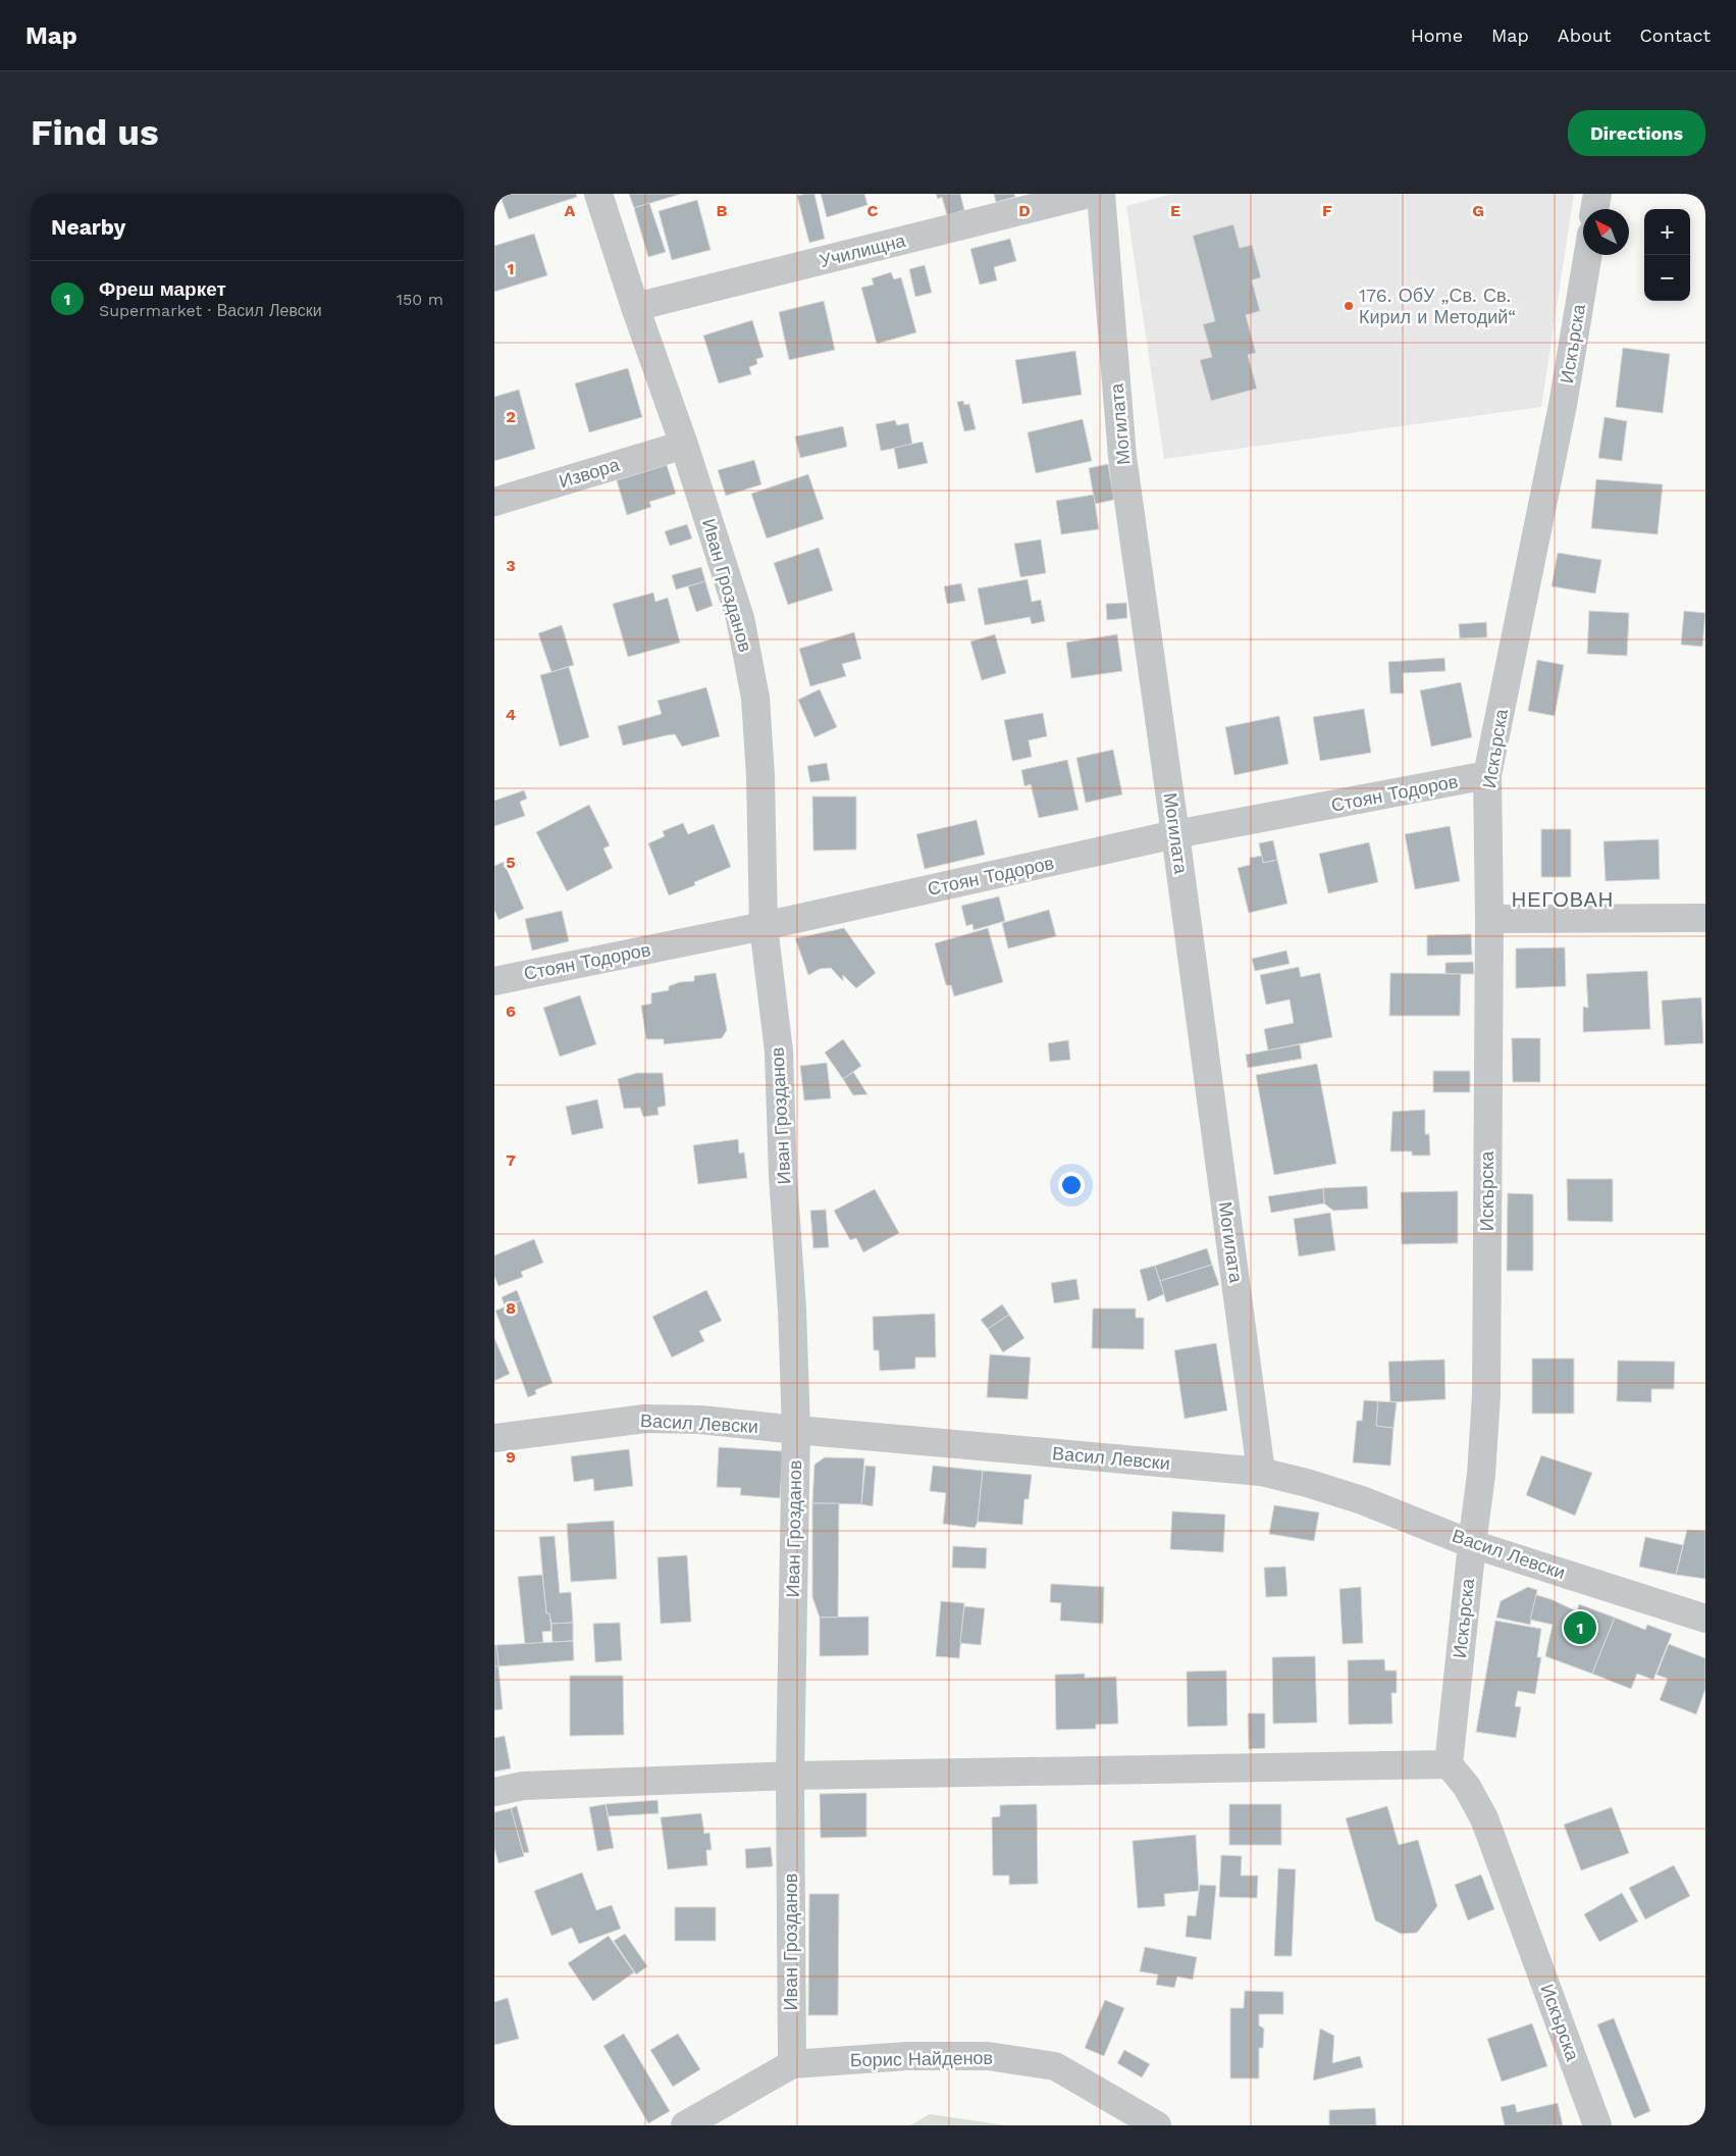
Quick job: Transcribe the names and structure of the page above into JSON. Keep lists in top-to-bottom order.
{
  "streets": {
    "street": [
      "Училищна",
      "Искърска",
      "Могилата",
      "Извора",
      "Иван Грозданов",
      "Стоян Тодоров",
      "Васил Левски",
      "Борис Найденов"
    ]
  },
  "crossings": [
    ["Училищна", "Иван Грозданов"],
    ["Искърска", "Стоян Тодоров"],
    ["Искърска", "Васил Левски"],
    ["Могилата", "Стоян Тодоров"],
    ["Могилата", "Васил Левски"],
    ["Извора", "Иван Грозданов"],
    ["Иван Грозданов", "Стоян Тодоров"],
    ["Иван Грозданов", "Васил Левски"],
    ["Иван Грозданов", "Борис Найденов"]
  ],
  "districts": ["НЕГОВАН"],
  "places": ["176. ОбУ „Св. Св. Кирил и Методий“"],
  "north": "top left",
  "page": {
    "header": "Map",
    "nav": [
      "Home",
      "Map",
      "About",
      "Contact"
    ],
    "buttons": "Directions",
    "title": "Find us",
    "heading": "Nearby",
    "map_buttons": ["+", "−"],
    "list": [
      {
        "mark": "1",
        "name": "Фреш маркет",
        "note": "Supermarket · Васил Левски",
        "value": "150 m"
      }
    ],
    "pins": "1"
  },
  "grid": {
    "columns": [
      "A",
      "B",
      "C",
      "D",
      "E",
      "F",
      "G"
    ],
    "rows": [
      "1",
      "2",
      "3",
      "4",
      "5",
      "6",
      "7",
      "8",
      "9"
    ]
  }
}
